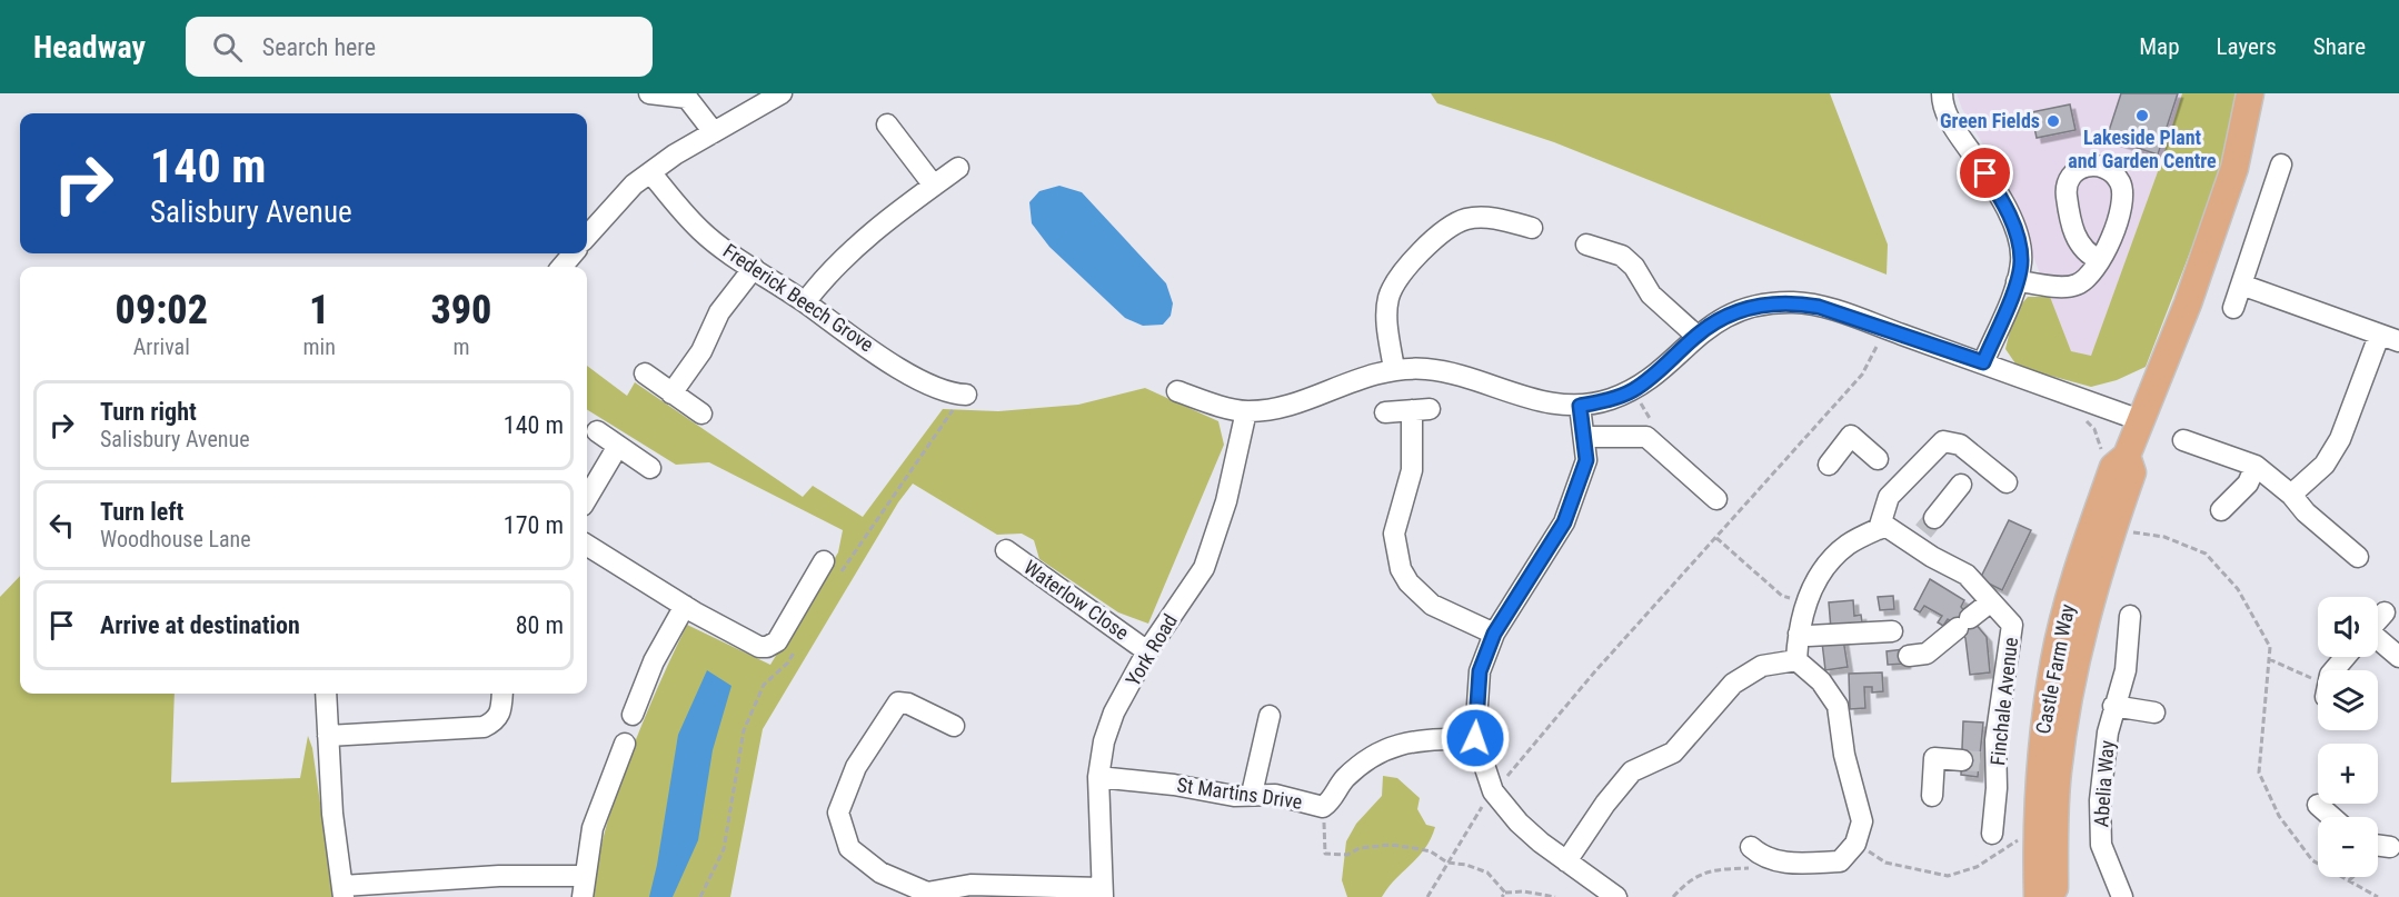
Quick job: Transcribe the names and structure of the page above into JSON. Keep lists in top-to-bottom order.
{
  "streets": {
    "main road": ["Castle Farm Way"],
    "street": [
      "Frederick Beech Grove",
      "Waterlow Close",
      "York Road",
      "Finchale Avenue",
      "Abelia Way",
      "St Martins Drive"
    ]
  },
  "crossings": [
    ["Waterlow Close", "York Road"],
    ["York Road", "St Martins Drive"]
  ],
  "places": ["Lakeside Plant and Garden Centre", "Green Fields"],
  "page": {
    "header": "Headway",
    "search": "Search here",
    "nav": ["Map", "Layers", "Share"],
    "turn": ["140 m", "Salisbury Avenue"],
    "eta": [
      "09:02",
      "Arrival",
      "1",
      "min",
      "390",
      "m"
    ],
    "list": [
      {
        "name": "Turn right",
        "note": "Salisbury Avenue",
        "value": "140 m"
      },
      {
        "name": "Turn left",
        "note": "Woodhouse Lane",
        "value": "170 m"
      },
      {
        "name": "Arrive at destination",
        "value": "80 m"
      }
    ],
    "map_buttons": ["+", "−"]
  }
}
